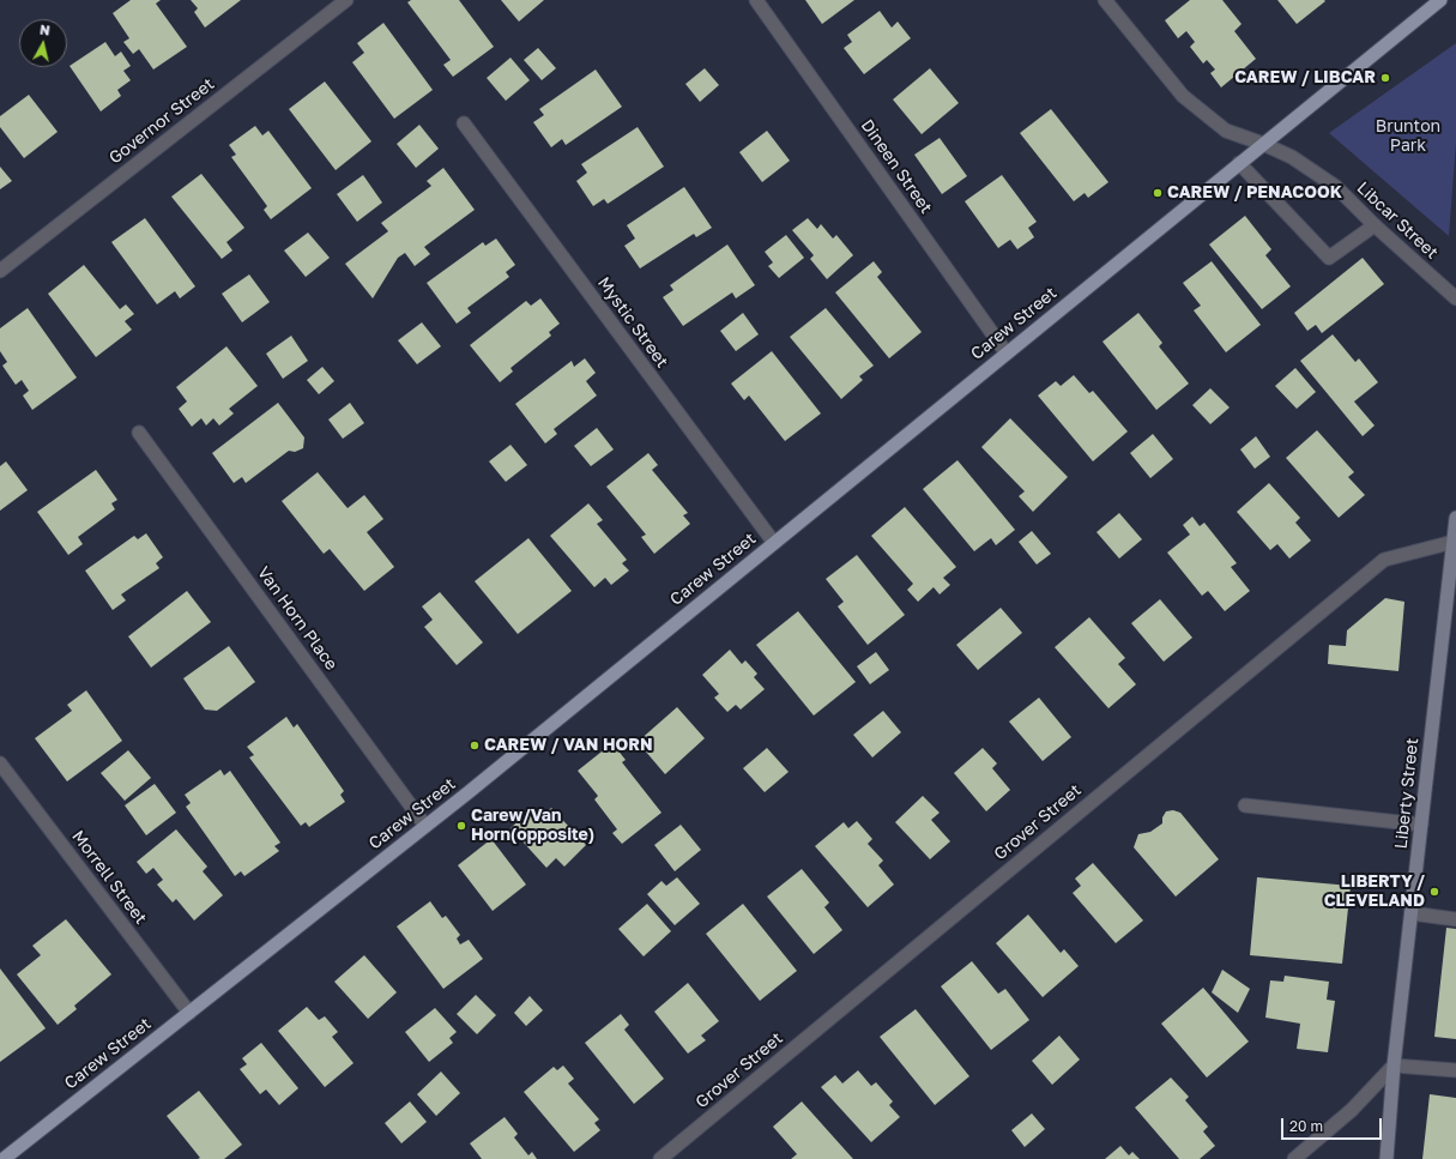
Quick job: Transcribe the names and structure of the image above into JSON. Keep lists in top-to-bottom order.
{
  "streets": {
    "main road": ["Carew Street", "Liberty Street"],
    "street": [
      "Governor Street",
      "Dineen Street",
      "Libcar Street",
      "Mystic Street",
      "Van Horn Place",
      "Grover Street",
      "Morrell Street"
    ]
  },
  "crossings": [
    ["Dineen Street", "Carew Street"],
    ["Libcar Street", "Carew Street"],
    ["Mystic Street", "Carew Street"],
    ["Carew Street", "Van Horn Place"],
    ["Carew Street", "Morrell Street"],
    ["Liberty Street", "Grover Street"]
  ],
  "parks": ["Brunton Park"],
  "places": [
    "CAREW / LIBCAR",
    "CAREW / PENACOOK",
    "CAREW / VAN HORN",
    "Carew/Van Horn(opposite)",
    "LIBERTY / CLEVELAND"
  ],
  "scale_bar": "20 m",
  "north": "top"
}
